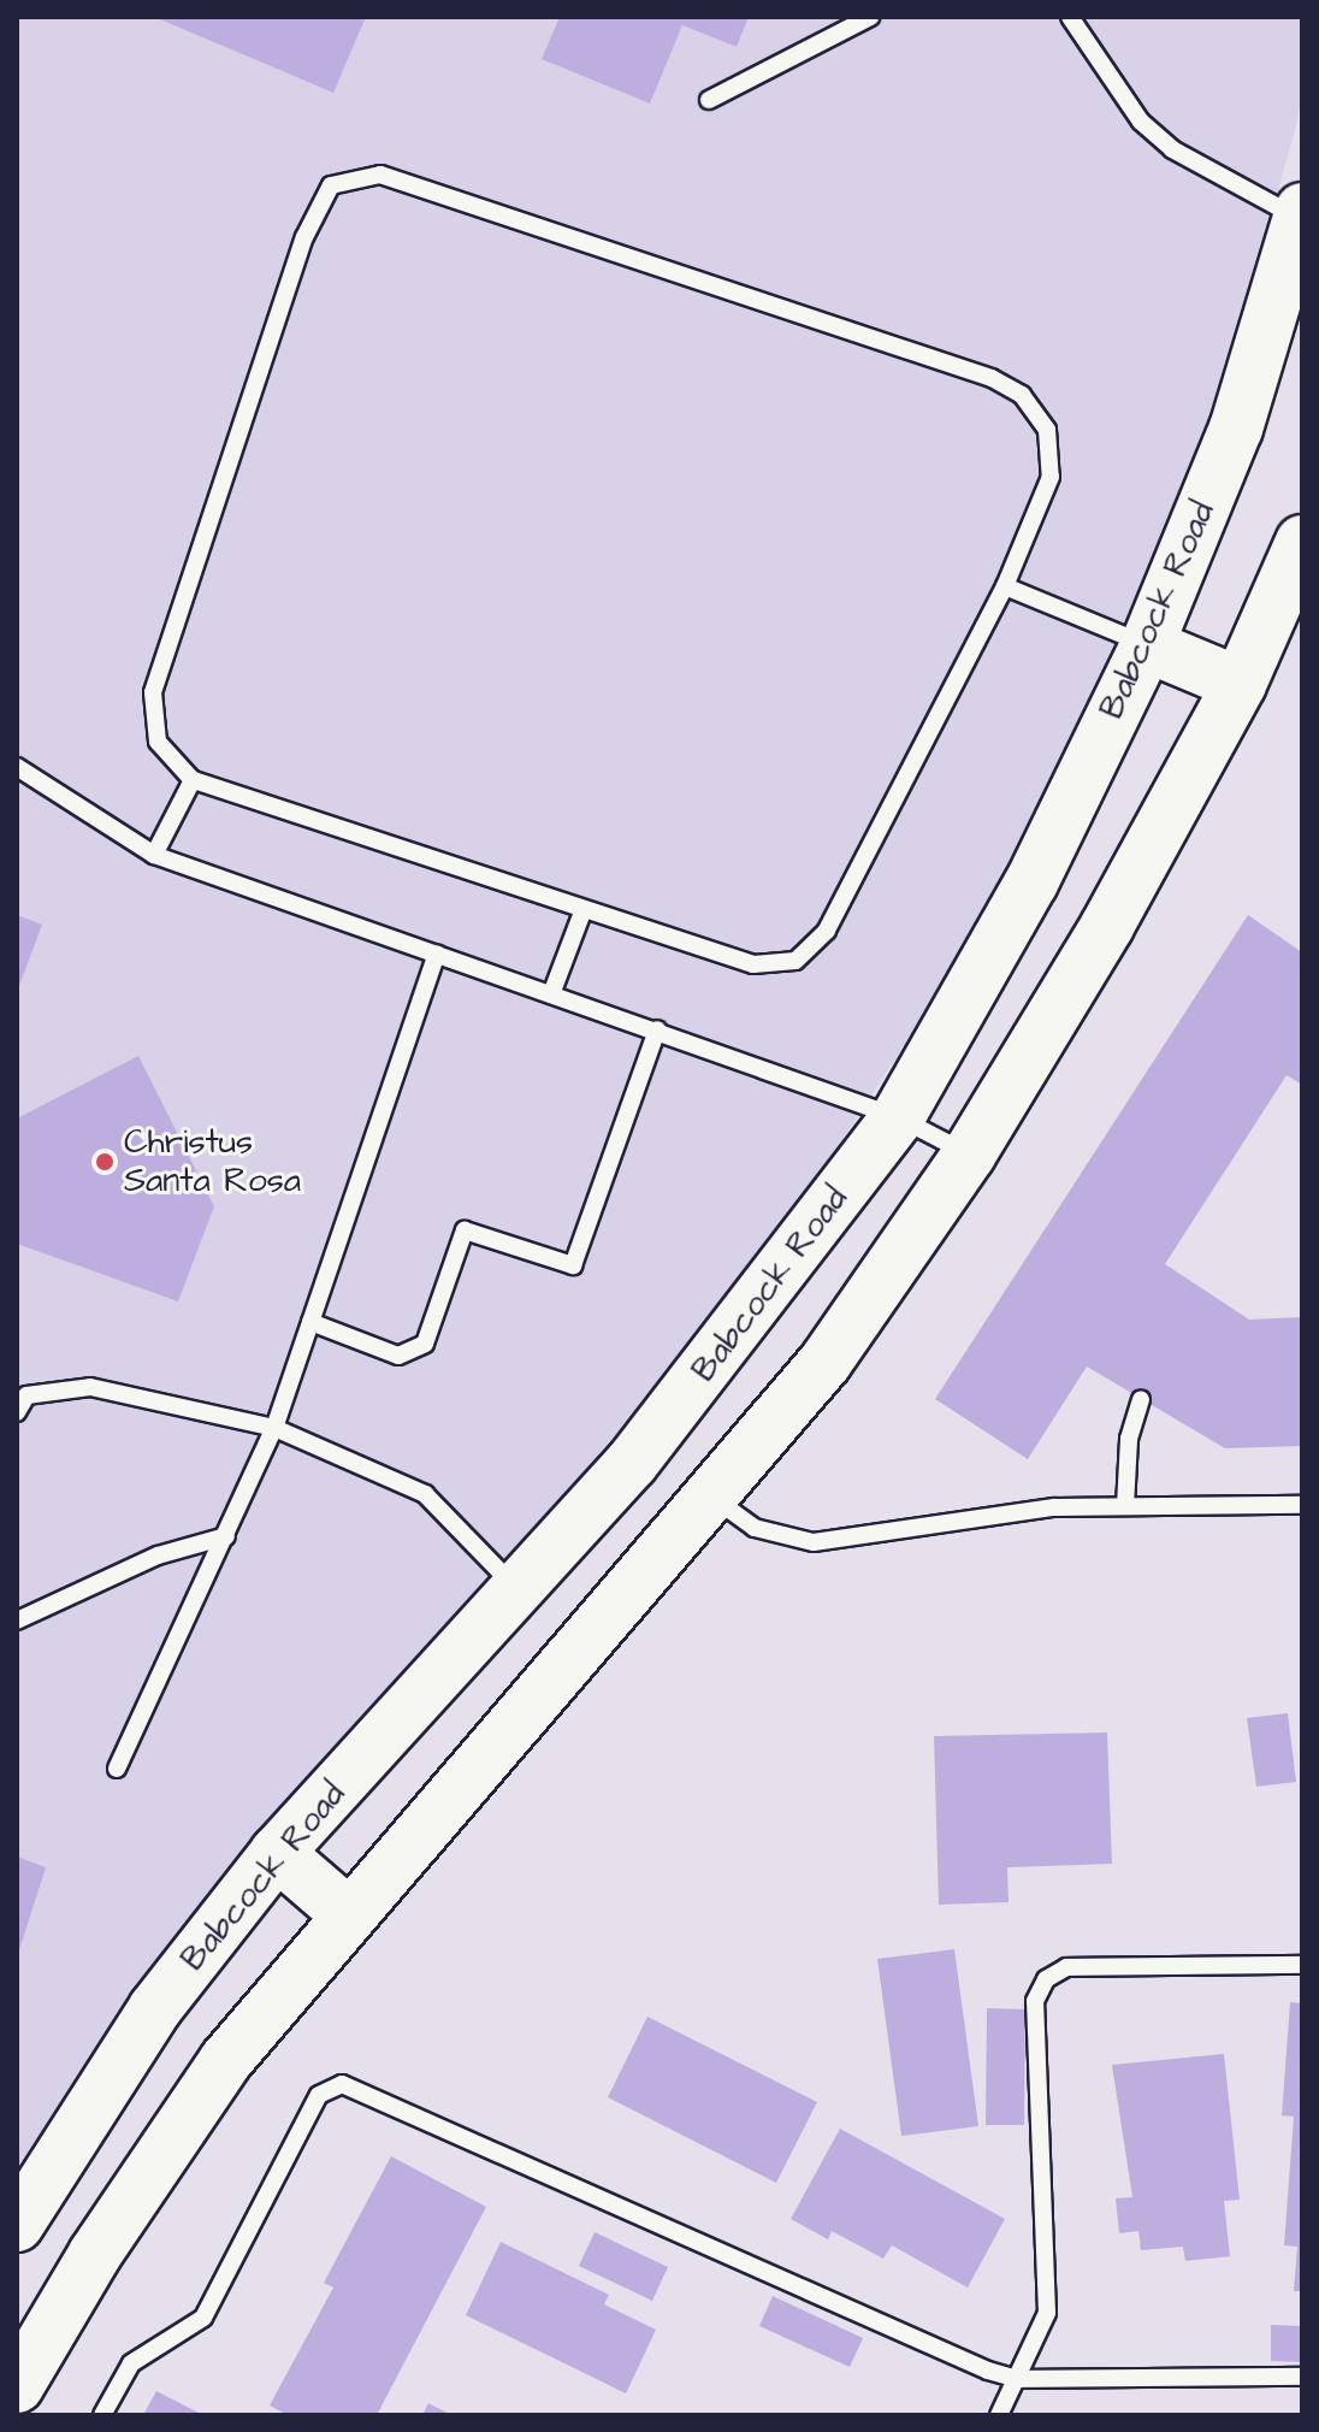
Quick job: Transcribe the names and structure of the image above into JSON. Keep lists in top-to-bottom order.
{
  "streets": {
    "main road": ["Babcock Road"]
  },
  "places": ["Christus Santa Rosa"]
}
